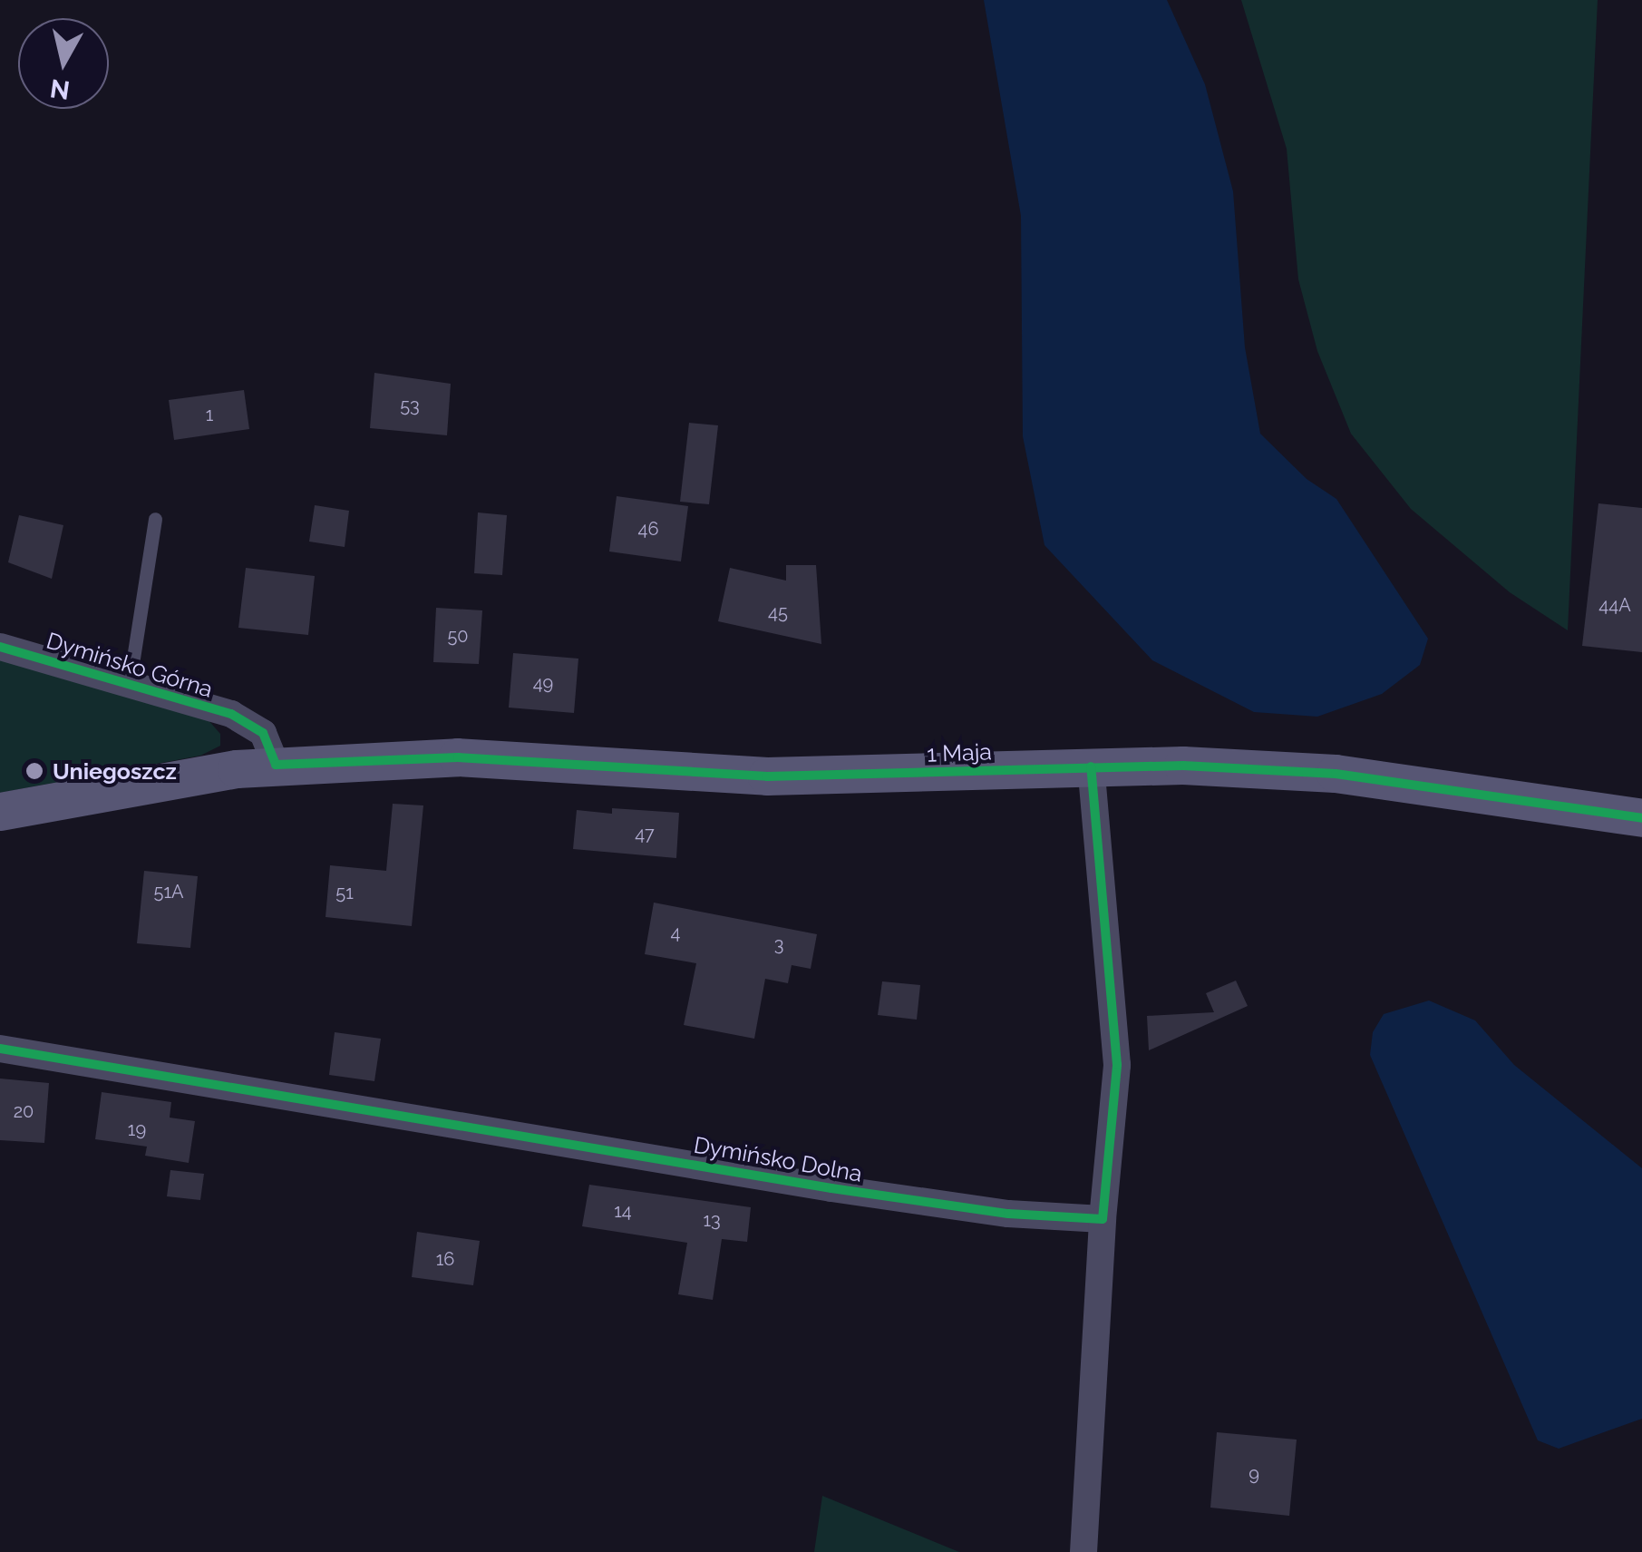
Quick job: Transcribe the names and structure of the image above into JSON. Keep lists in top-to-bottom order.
{
  "streets": {
    "street": ["Dymińsko Górna", "1 Maja", "Dymińsko Dolna"]
  },
  "crossings": [
    ["Dymińsko Górna", "1 Maja"]
  ],
  "places": ["Uniegoszcz"],
  "house_numbers": [
    "53",
    "1",
    "46",
    "44A",
    "45",
    "50",
    "49",
    "47",
    "51A",
    "51",
    "4",
    "3",
    "20",
    "19",
    "14",
    "13",
    "16",
    "9"
  ],
  "north": "bottom"
}
